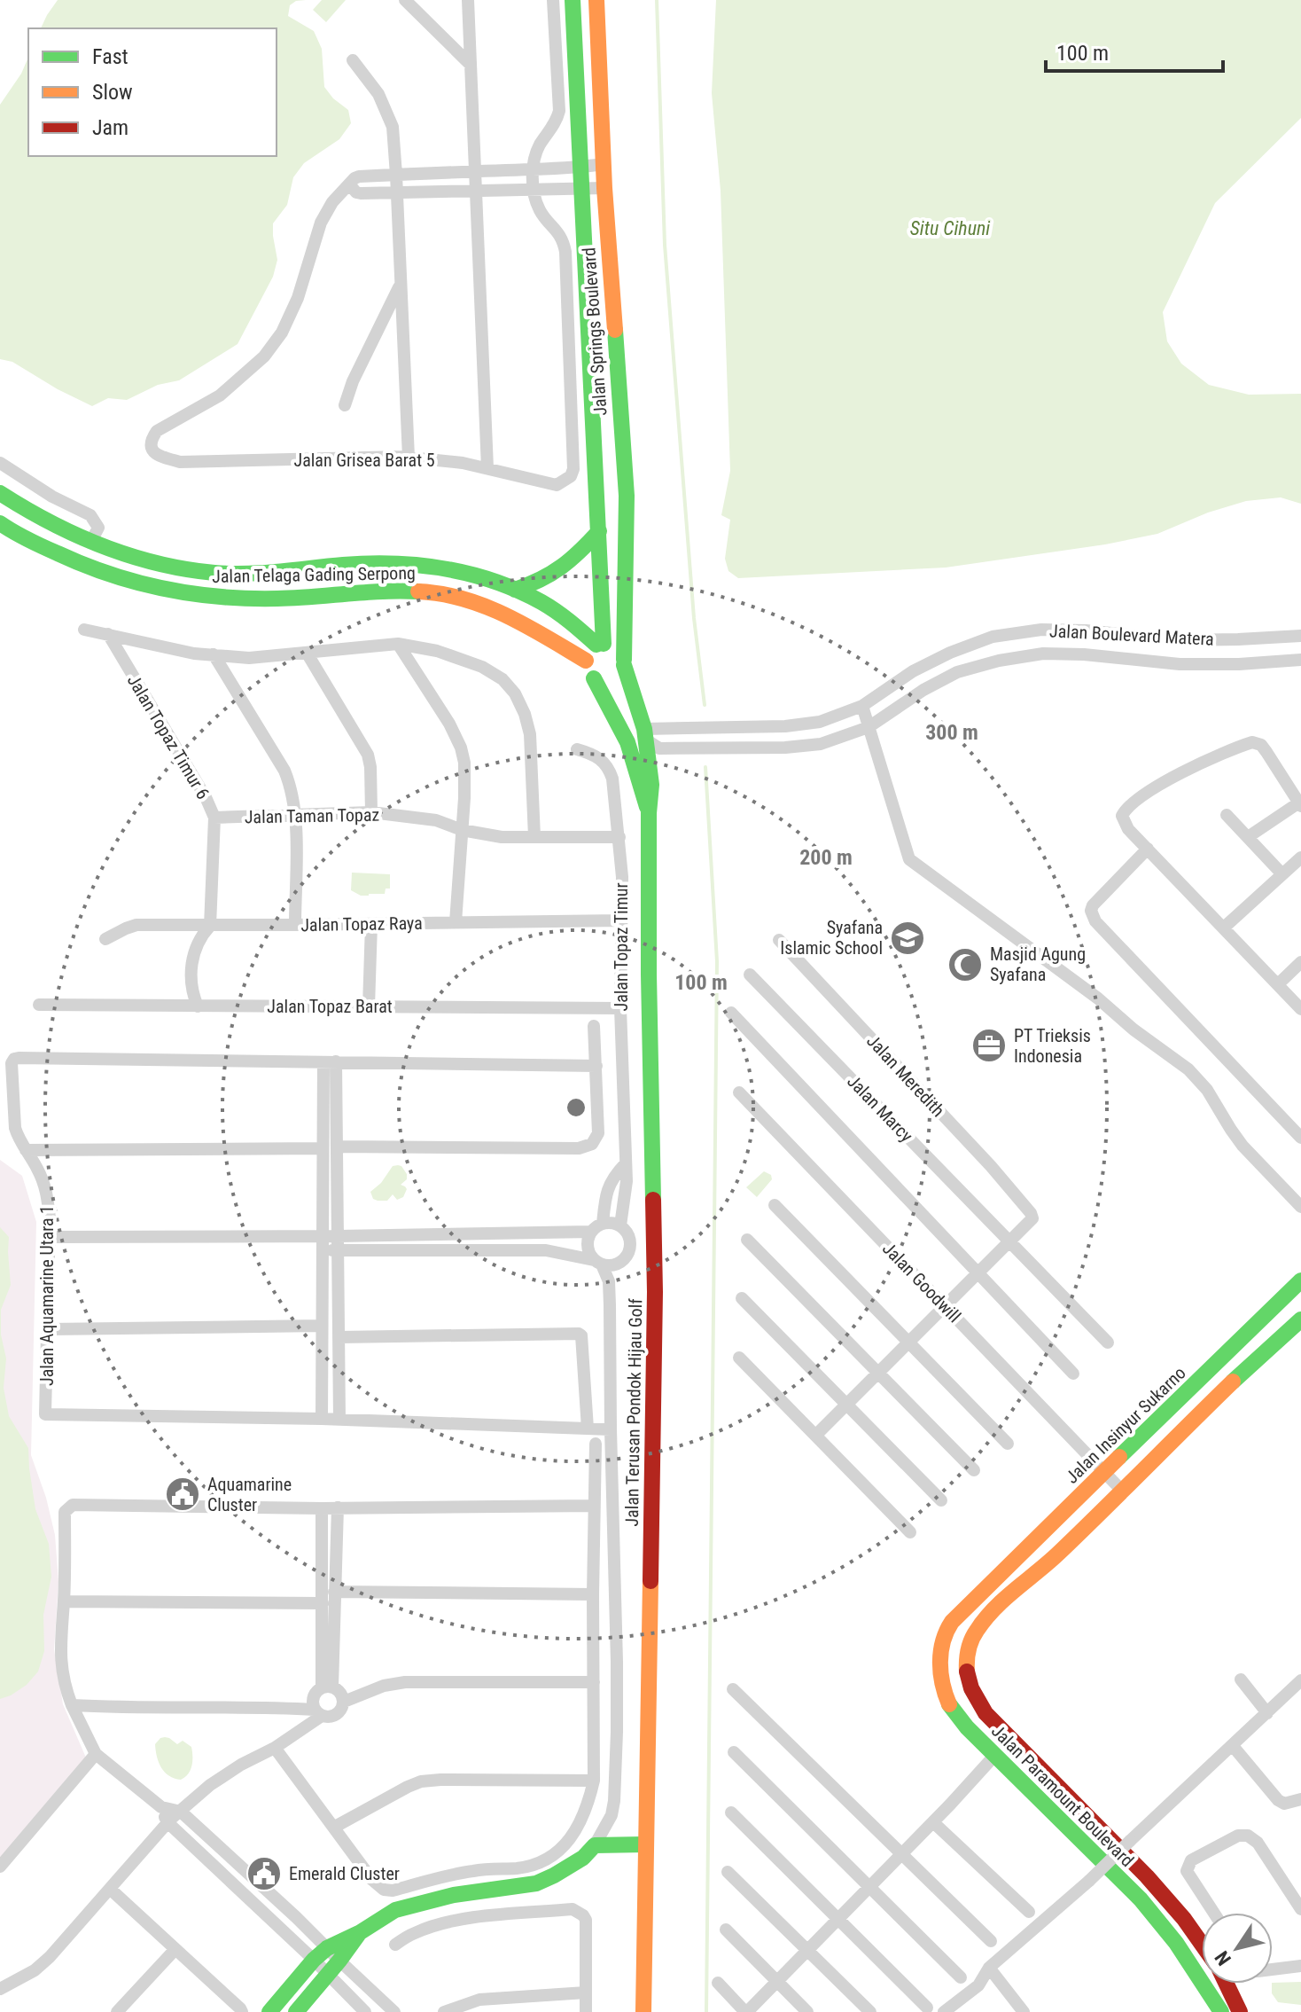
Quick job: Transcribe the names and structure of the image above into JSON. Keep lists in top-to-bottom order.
{
  "streets": {
    "main road": [
      "Jalan Springs Boulevard",
      "Jalan Telaga Gading Serpong",
      "Jalan Terusan Pondok Hijau Golf",
      "Jalan Insinyur Sukarno",
      "Jalan Paramount Boulevard"
    ],
    "street": [
      "Jalan Grisea Barat 5",
      "Jalan Boulevard Matera",
      "Jalan Topaz Timur 6",
      "Jalan Taman Topaz",
      "Jalan Topaz Raya",
      "Jalan Topaz Timur",
      "Jalan Topaz Barat",
      "Jalan Meredith",
      "Jalan Marcy",
      "Jalan Goodwill",
      "Jalan Aquamarine Utara 1"
    ]
  },
  "crossings": [
    ["Jalan Springs Boulevard", "Jalan Telaga Gading Serpong"],
    ["Jalan Springs Boulevard", "Jalan Terusan Pondok Hijau Golf"],
    ["Jalan Telaga Gading Serpong", "Jalan Terusan Pondok Hijau Golf"],
    ["Jalan Boulevard Matera", "Jalan Terusan Pondok Hijau Golf"],
    ["Jalan Topaz Timur 6", "Jalan Taman Topaz"],
    ["Jalan Topaz Timur 6", "Jalan Topaz Raya"],
    ["Jalan Topaz Timur 6", "Jalan Topaz Barat"],
    ["Jalan Taman Topaz", "Jalan Topaz Timur"],
    ["Jalan Topaz Raya", "Jalan Topaz Timur"],
    ["Jalan Topaz Timur", "Jalan Topaz Barat"],
    ["Jalan Meredith", "Jalan Marcy"],
    ["Jalan Goodwill", "Jalan Insinyur Sukarno"],
    ["Jalan Goodwill", "Jalan Paramount Boulevard"],
    ["Jalan Insinyur Sukarno", "Jalan Paramount Boulevard"]
  ],
  "water": ["Situ Cihuni"],
  "places": {
    "school or university": ["Syafana Islamic School"],
    "mosque": ["Masjid Agung Syafana"],
    "office": ["PT Trieksis Indonesia"],
    "public building": ["Aquamarine Cluster", "Emerald Cluster"]
  },
  "legend": ["Fast", "Slow", "Jam"],
  "scale_bar": "100 m",
  "north": "bottom left",
  "rings": ["300 m", "200 m", "100 m"]
}
